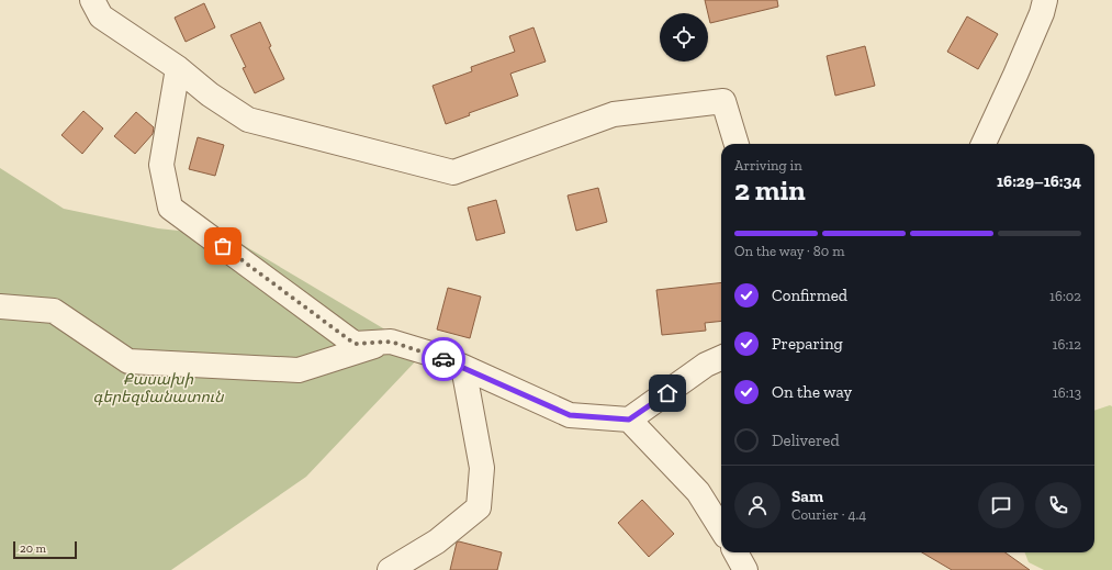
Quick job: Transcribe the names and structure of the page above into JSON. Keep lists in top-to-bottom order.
{
  "parks": ["Քասախի գերեզմանատուն"],
  "scale_bar": "20 m",
  "page": {
    "heading": ["2 min", "Arriving in", "16:29–16:34"],
    "panel": ["Sam", "Courier · 4.4"],
    "bar": "On the way · 80 m",
    "list": [
      ["Confirmed", "16:02"],
      ["Preparing", "16:12"],
      ["On the way", "16:13"],
      "Delivered"
    ],
    "scale": "20 m"
  }
}
